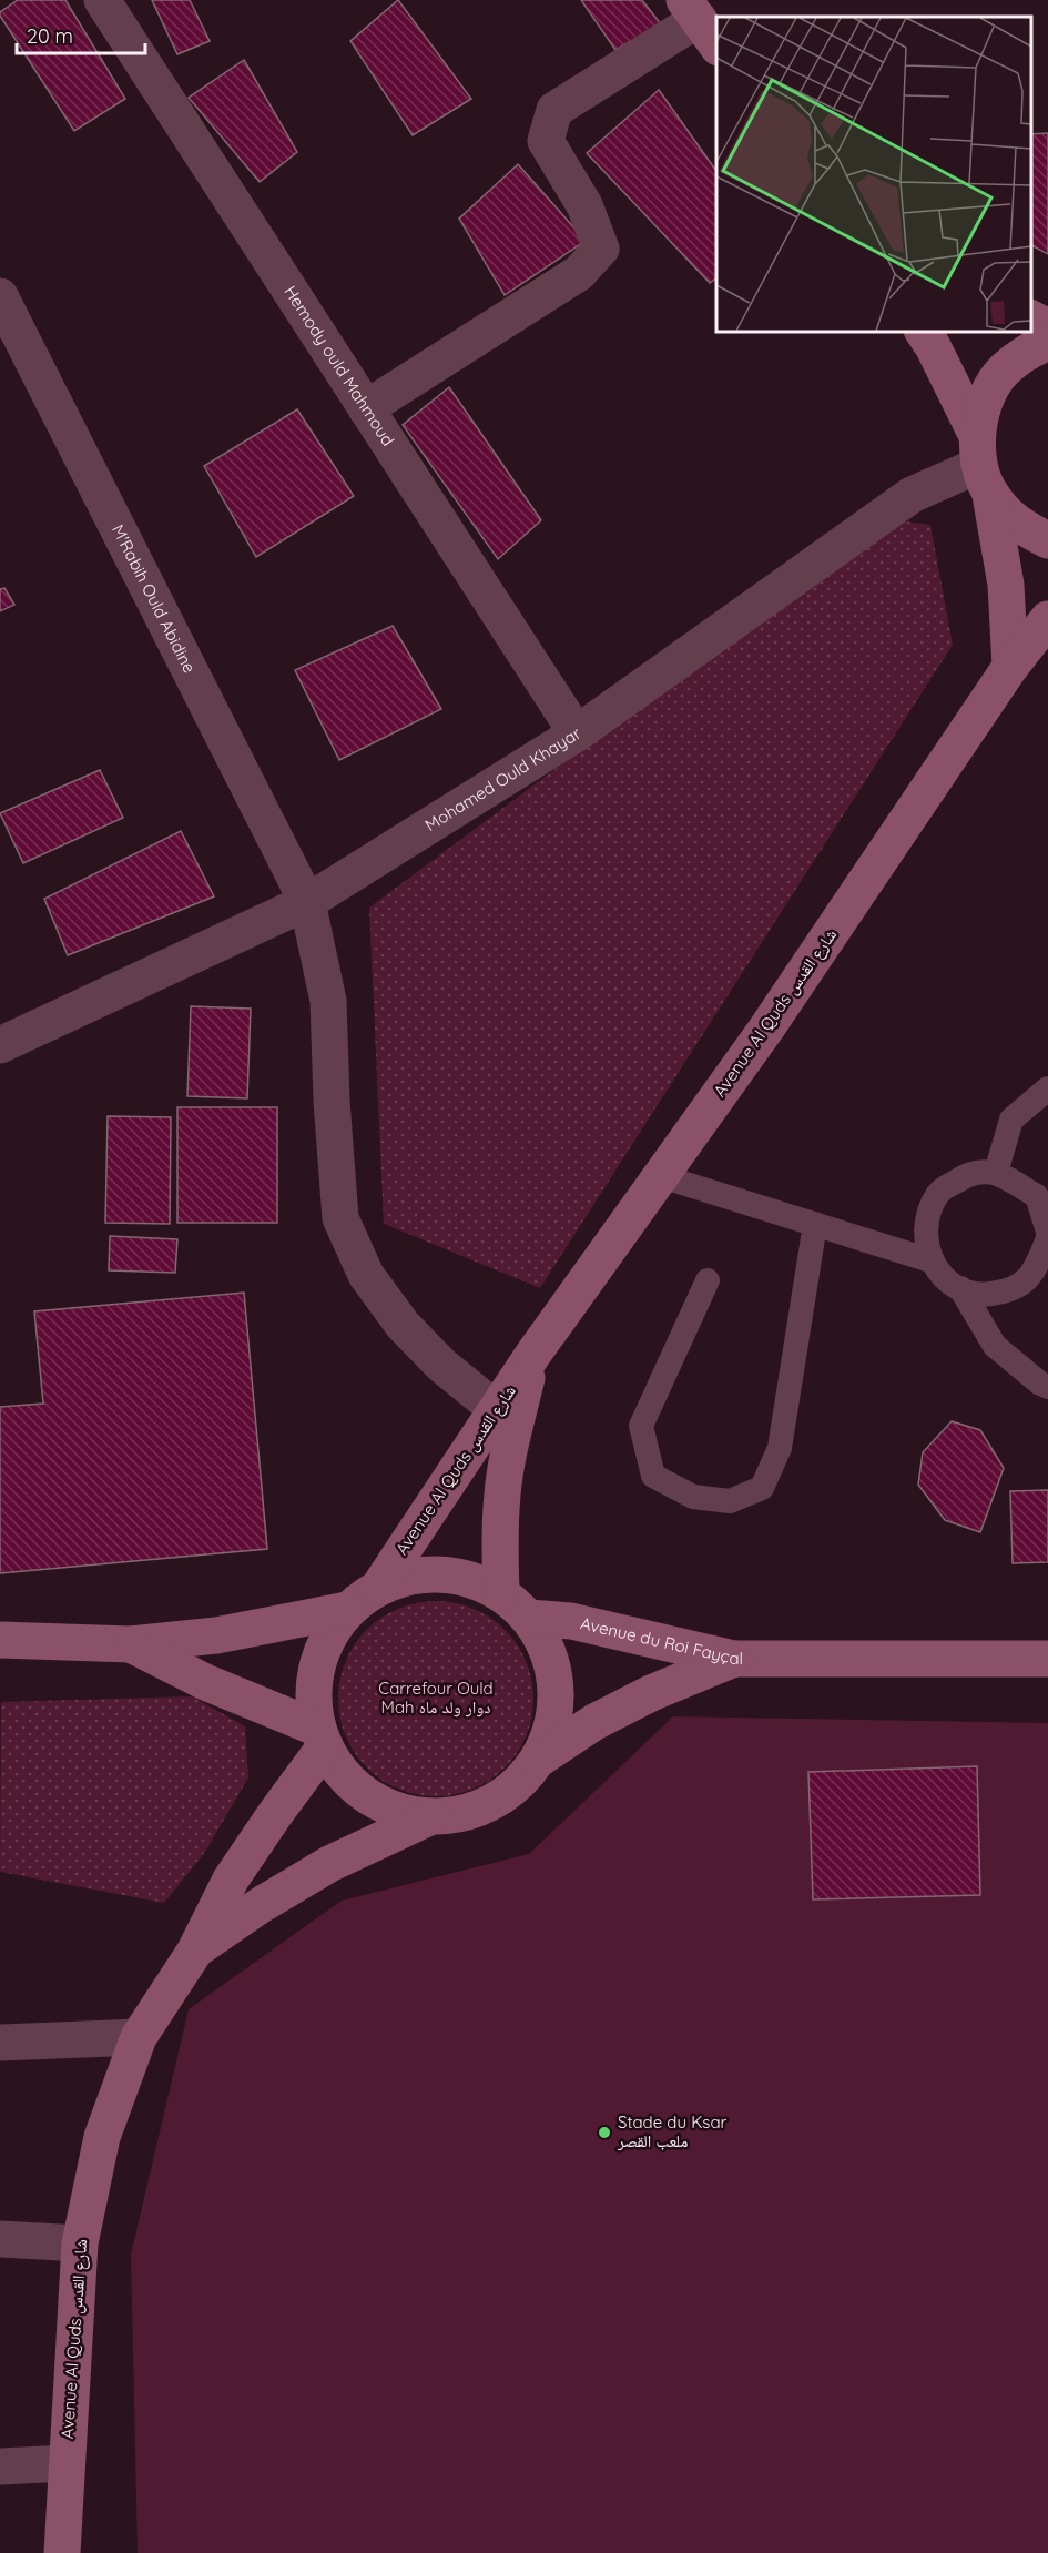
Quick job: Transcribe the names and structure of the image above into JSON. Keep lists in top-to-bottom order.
{
  "streets": {
    "street": [
      "Hemody ould Mahmoud",
      "M'Rabih Ould Abidine",
      "Mohamed Ould Khayar",
      "Avenue Al Quds شارع القدس",
      "Avenue du Roi Fayçal"
    ]
  },
  "crossings": [
    ["Hemody ould Mahmoud", "Mohamed Ould Khayar"],
    ["M'Rabih Ould Abidine", "Mohamed Ould Khayar"],
    ["M'Rabih Ould Abidine", "Avenue Al Quds شارع القدس"]
  ],
  "parks": ["Carrefour Ould Mah دوار ولد ماه"],
  "places": ["Stade du Ksar ملعب القصر"],
  "scale_bar": "20 m"
}
